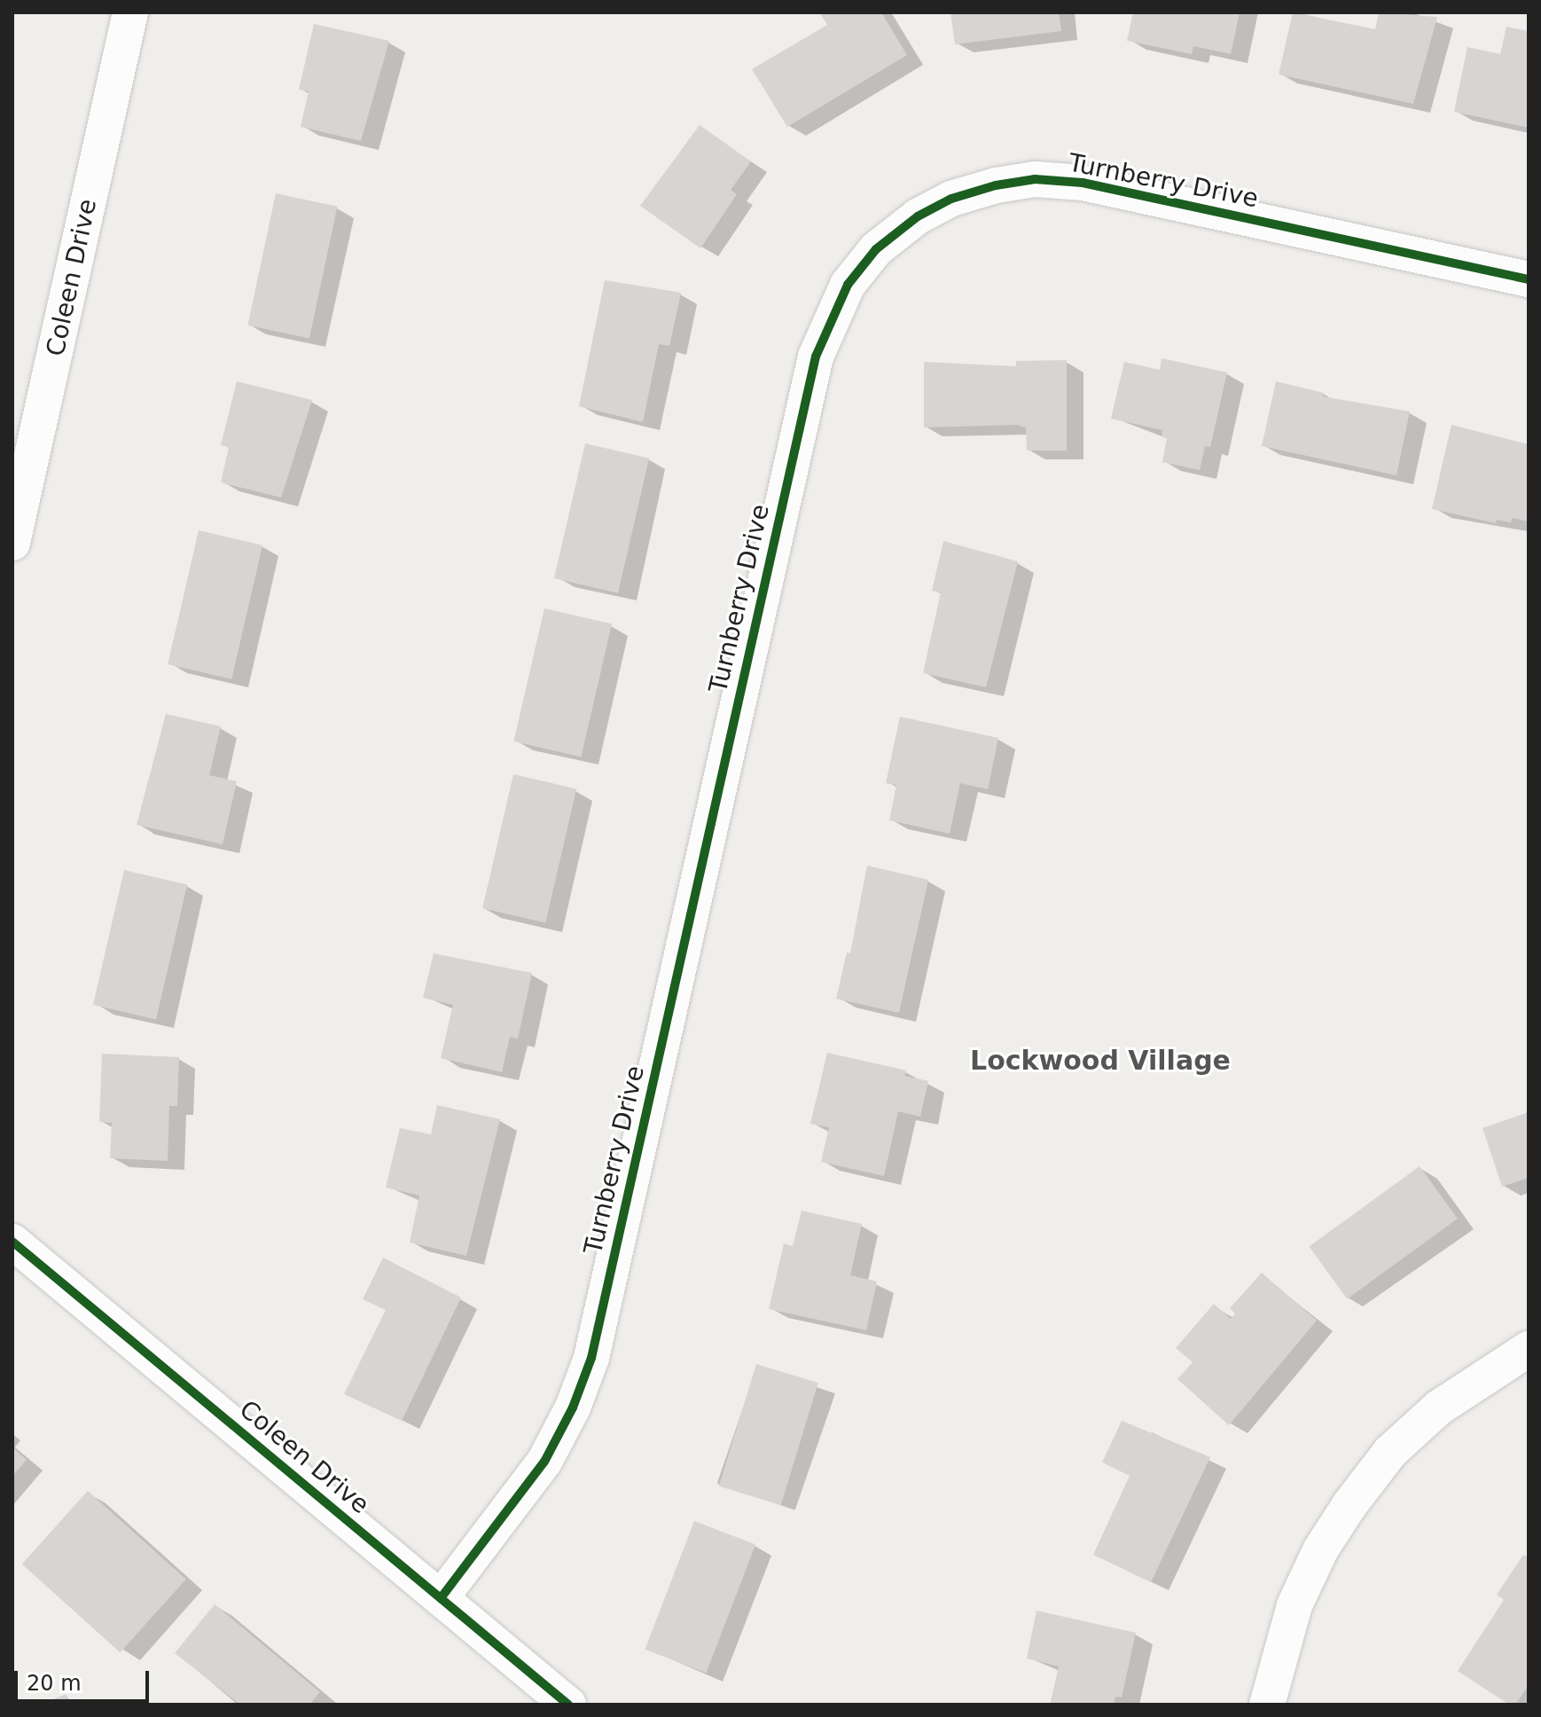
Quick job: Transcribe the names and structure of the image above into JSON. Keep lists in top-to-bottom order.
{
  "streets": {
    "street": ["Turnberry Drive", "Coleen Drive"]
  },
  "crossings": [
    ["Turnberry Drive", "Coleen Drive"]
  ],
  "districts": ["Lockwood Village"],
  "scale_bar": "20 m"
}
